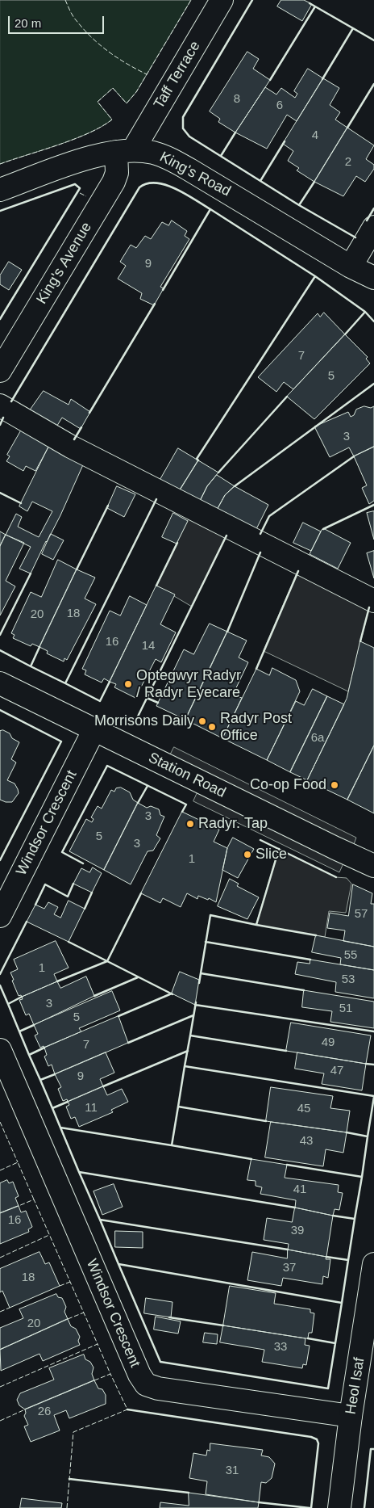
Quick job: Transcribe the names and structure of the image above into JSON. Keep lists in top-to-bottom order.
{
  "streets": {
    "street": [
      "Taff Terrace",
      "King's Road",
      "King's Avenue",
      "Station Road",
      "Windsor Crescent",
      "Heol Isaf"
    ]
  },
  "crossings": [
    ["Taff Terrace", "King's Road"],
    ["Taff Terrace", "King's Avenue"],
    ["King's Road", "King's Avenue"],
    ["Station Road", "Windsor Crescent"],
    ["Windsor Crescent", "Heol Isaf"]
  ],
  "places": [
    "Optegwyr Radyr / Radyr Eyecare",
    "Morrisons Daily",
    "Radyr Post Office",
    "Co-op Food",
    "Radyr. Tap",
    "Slice"
  ],
  "house_numbers": [
    "8",
    "6",
    "4",
    "2",
    "9",
    "7",
    "5",
    "3",
    "18",
    "20",
    "16",
    "14",
    "6a",
    "3",
    "5",
    "3",
    "1",
    "57",
    "55",
    "1",
    "53",
    "3",
    "51",
    "5",
    "49",
    "7",
    "47",
    "9",
    "11",
    "45",
    "43",
    "41",
    "16",
    "39",
    "37",
    "18",
    "20",
    "33",
    "26",
    "31"
  ],
  "scale_bar": "20 m"
}
